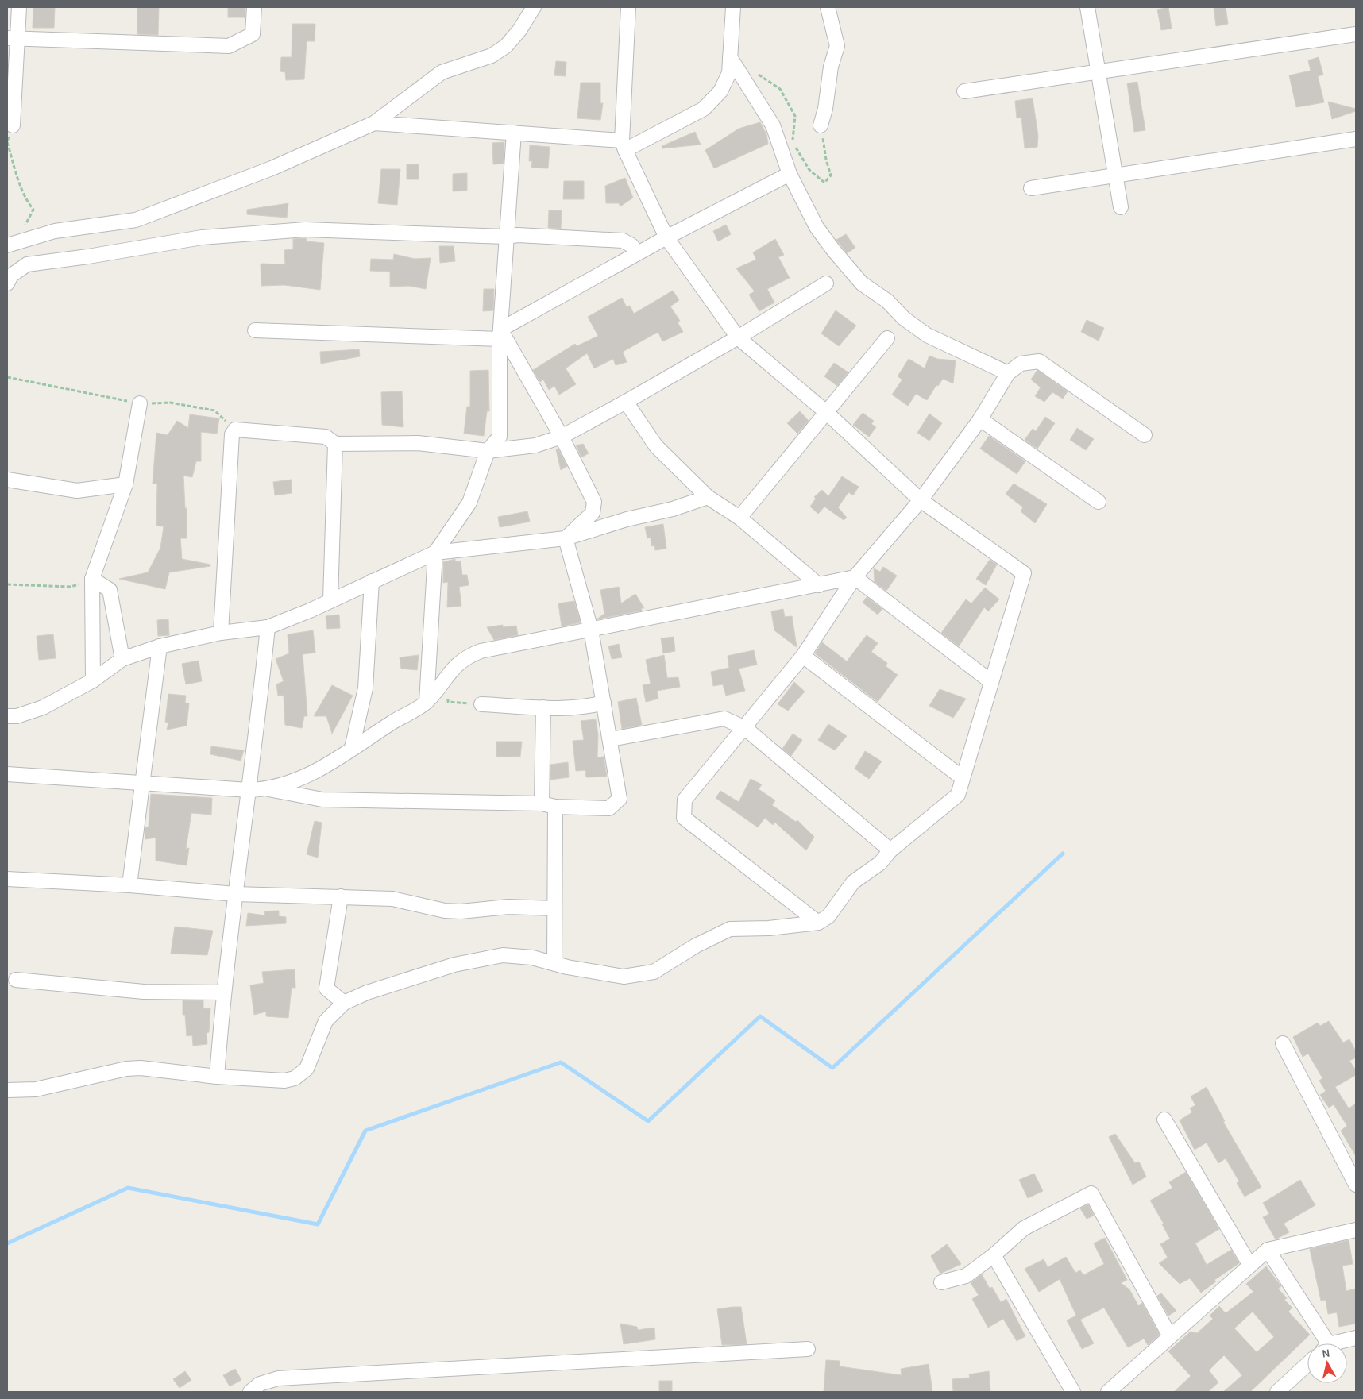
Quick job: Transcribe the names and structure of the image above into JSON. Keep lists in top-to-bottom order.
{
  "north": "top"
}
